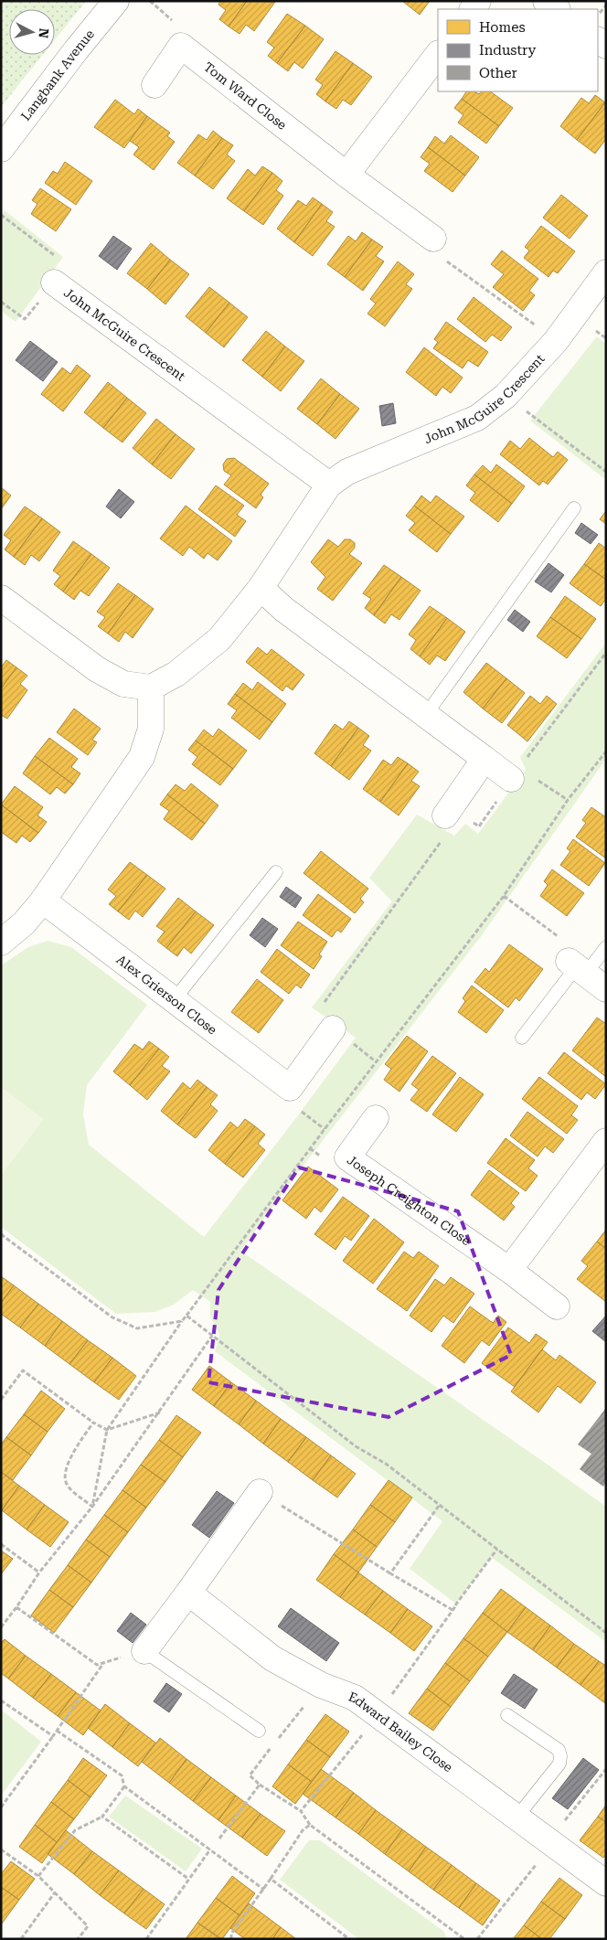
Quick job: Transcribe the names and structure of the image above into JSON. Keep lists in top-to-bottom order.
{
  "streets": {
    "street": [
      "Langbank Avenue",
      "Tom Ward Close",
      "John McGuire Crescent",
      "Alex Grierson Close",
      "Joseph Creighton Close",
      "Edward Bailey Close"
    ]
  },
  "legend": ["Homes", "Industry", "Other"],
  "north": "right"
}
